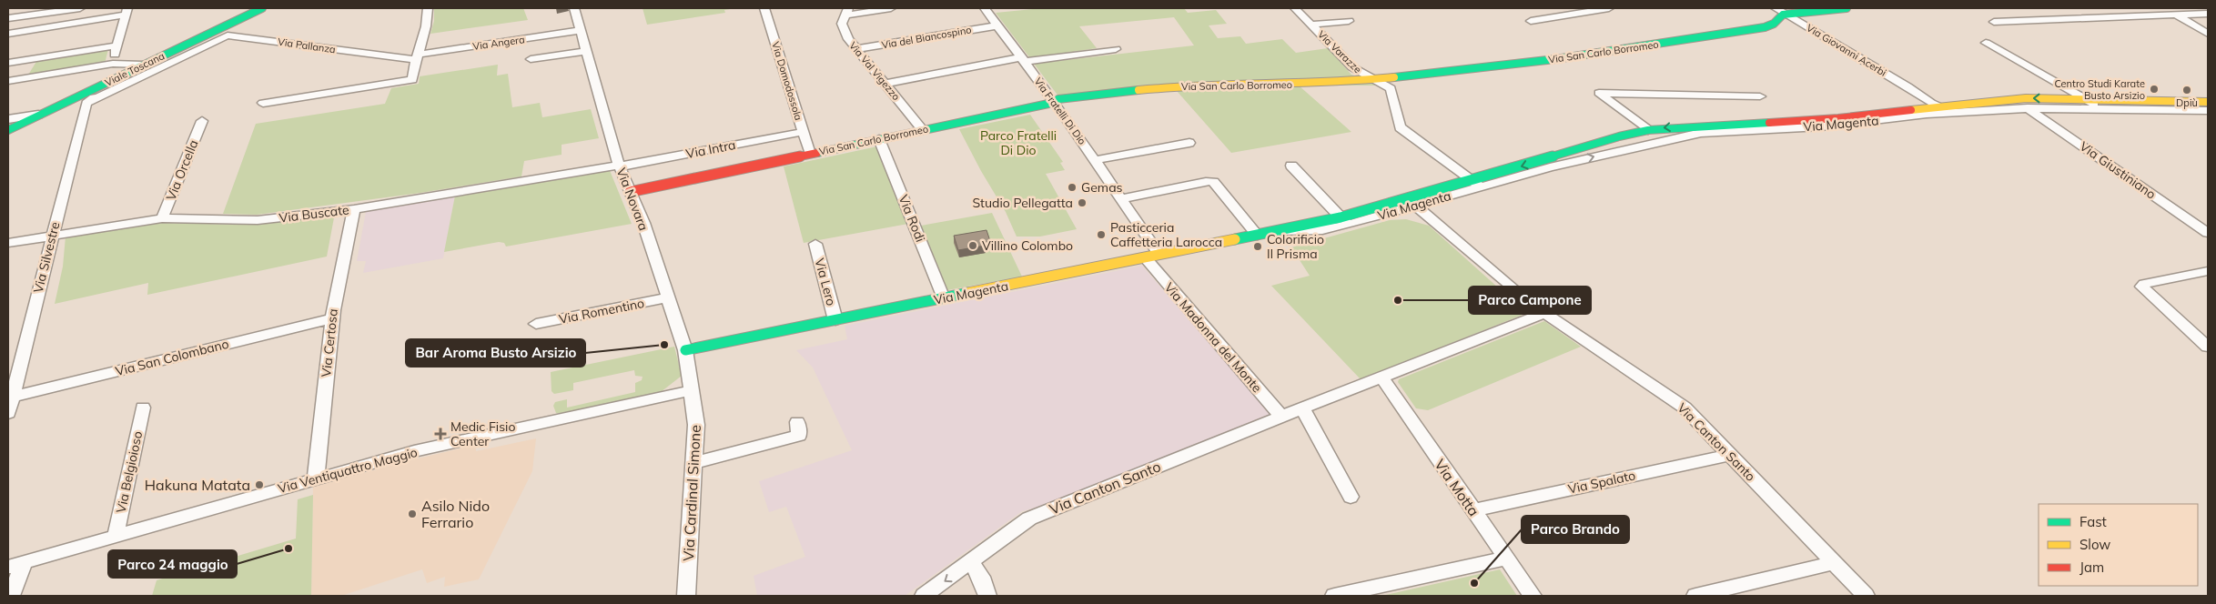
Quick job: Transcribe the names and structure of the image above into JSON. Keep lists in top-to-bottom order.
{
  "streets": {
    "street": [
      "Via del Biancospino",
      "Via Angera",
      "Via Pallanza",
      "Via Giovanni Acerbi",
      "Via Varazze",
      "Via San Carlo Borromeo",
      "Viale Toscana",
      "Via Val Vigezzo",
      "Via Domodossola",
      "Via Fratelli Di Dio",
      "Via Magenta",
      "Via Intra",
      "Via Orcella",
      "Via Giustiniano",
      "Via Novara",
      "Via Buscate",
      "Via Rodi",
      "Via Silvestre",
      "Via Lero",
      "Via Romentino",
      "Via Madonna del Monte",
      "Via Certosa",
      "Via San Colombano",
      "Via Canton Santo",
      "Via Ventiquattro Maggio",
      "Via Belgioioso",
      "Via Spalato",
      "Via Motta",
      "Via Cardinal Simone"
    ]
  },
  "crossings": [
    ["Via del Biancospino", "Via Val Vigezzo"],
    ["Via del Biancospino", "Via Fratelli Di Dio"],
    ["Via Angera", "Via Pallanza"],
    ["Via Angera", "Via Novara"],
    ["Via Pallanza", "Via Silvestre"],
    ["Via Giovanni Acerbi", "Via San Carlo Borromeo"],
    ["Via Varazze", "Via San Carlo Borromeo"],
    ["Via Varazze", "Via Magenta"],
    ["Via San Carlo Borromeo", "Via Val Vigezzo"],
    ["Via San Carlo Borromeo", "Via Domodossola"],
    ["Via San Carlo Borromeo", "Via Fratelli Di Dio"],
    ["Via San Carlo Borromeo", "Via Novara"],
    ["Via San Carlo Borromeo", "Via Rodi"],
    ["Viale Toscana", "Via Silvestre"],
    ["Via Domodossola", "Via Intra"],
    ["Via Fratelli Di Dio", "Via Magenta"],
    ["Via Magenta", "Via Giustiniano"],
    ["Via Magenta", "Via Novara"],
    ["Via Magenta", "Via Rodi"],
    ["Via Magenta", "Via Lero"],
    ["Via Magenta", "Via Madonna del Monte"],
    ["Via Magenta", "Via Canton Santo"],
    ["Via Intra", "Via Novara"],
    ["Via Intra", "Via Buscate"],
    ["Via Orcella", "Via Buscate"],
    ["Via Novara", "Via Buscate"],
    ["Via Novara", "Via Romentino"],
    ["Via Novara", "Via Ventiquattro Maggio"],
    ["Via Novara", "Via Cardinal Simone"],
    ["Via Buscate", "Via Silvestre"],
    ["Via Buscate", "Via Certosa"],
    ["Via Silvestre", "Via San Colombano"],
    ["Via Madonna del Monte", "Via Canton Santo"],
    ["Via Certosa", "Via San Colombano"],
    ["Via Certosa", "Via Ventiquattro Maggio"],
    ["Via Canton Santo", "Via Spalato"],
    ["Via Canton Santo", "Via Motta"],
    ["Via Ventiquattro Maggio", "Via Belgioioso"],
    ["Via Ventiquattro Maggio", "Via Cardinal Simone"],
    ["Via Spalato", "Via Motta"]
  ],
  "parks": ["Parco Fratelli Di Dio"],
  "places": {
    "other": [
      "Centro Studi Karate Busto Arsizio",
      "Dpiù",
      "Gemas",
      "Studio Pellegatta",
      "Pasticceria Caffetteria Larocca",
      "Villino Colombo",
      "Colorificio Il Prisma",
      "Parco Campone",
      "Bar Aroma Busto Arsizio",
      "Hakuna Matata",
      "Asilo Nido Ferrario",
      "Parco 24 maggio",
      "Parco Brando"
    ],
    "health": ["Medic Fisio Center"]
  },
  "legend": ["Fast", "Slow", "Jam"]
}
